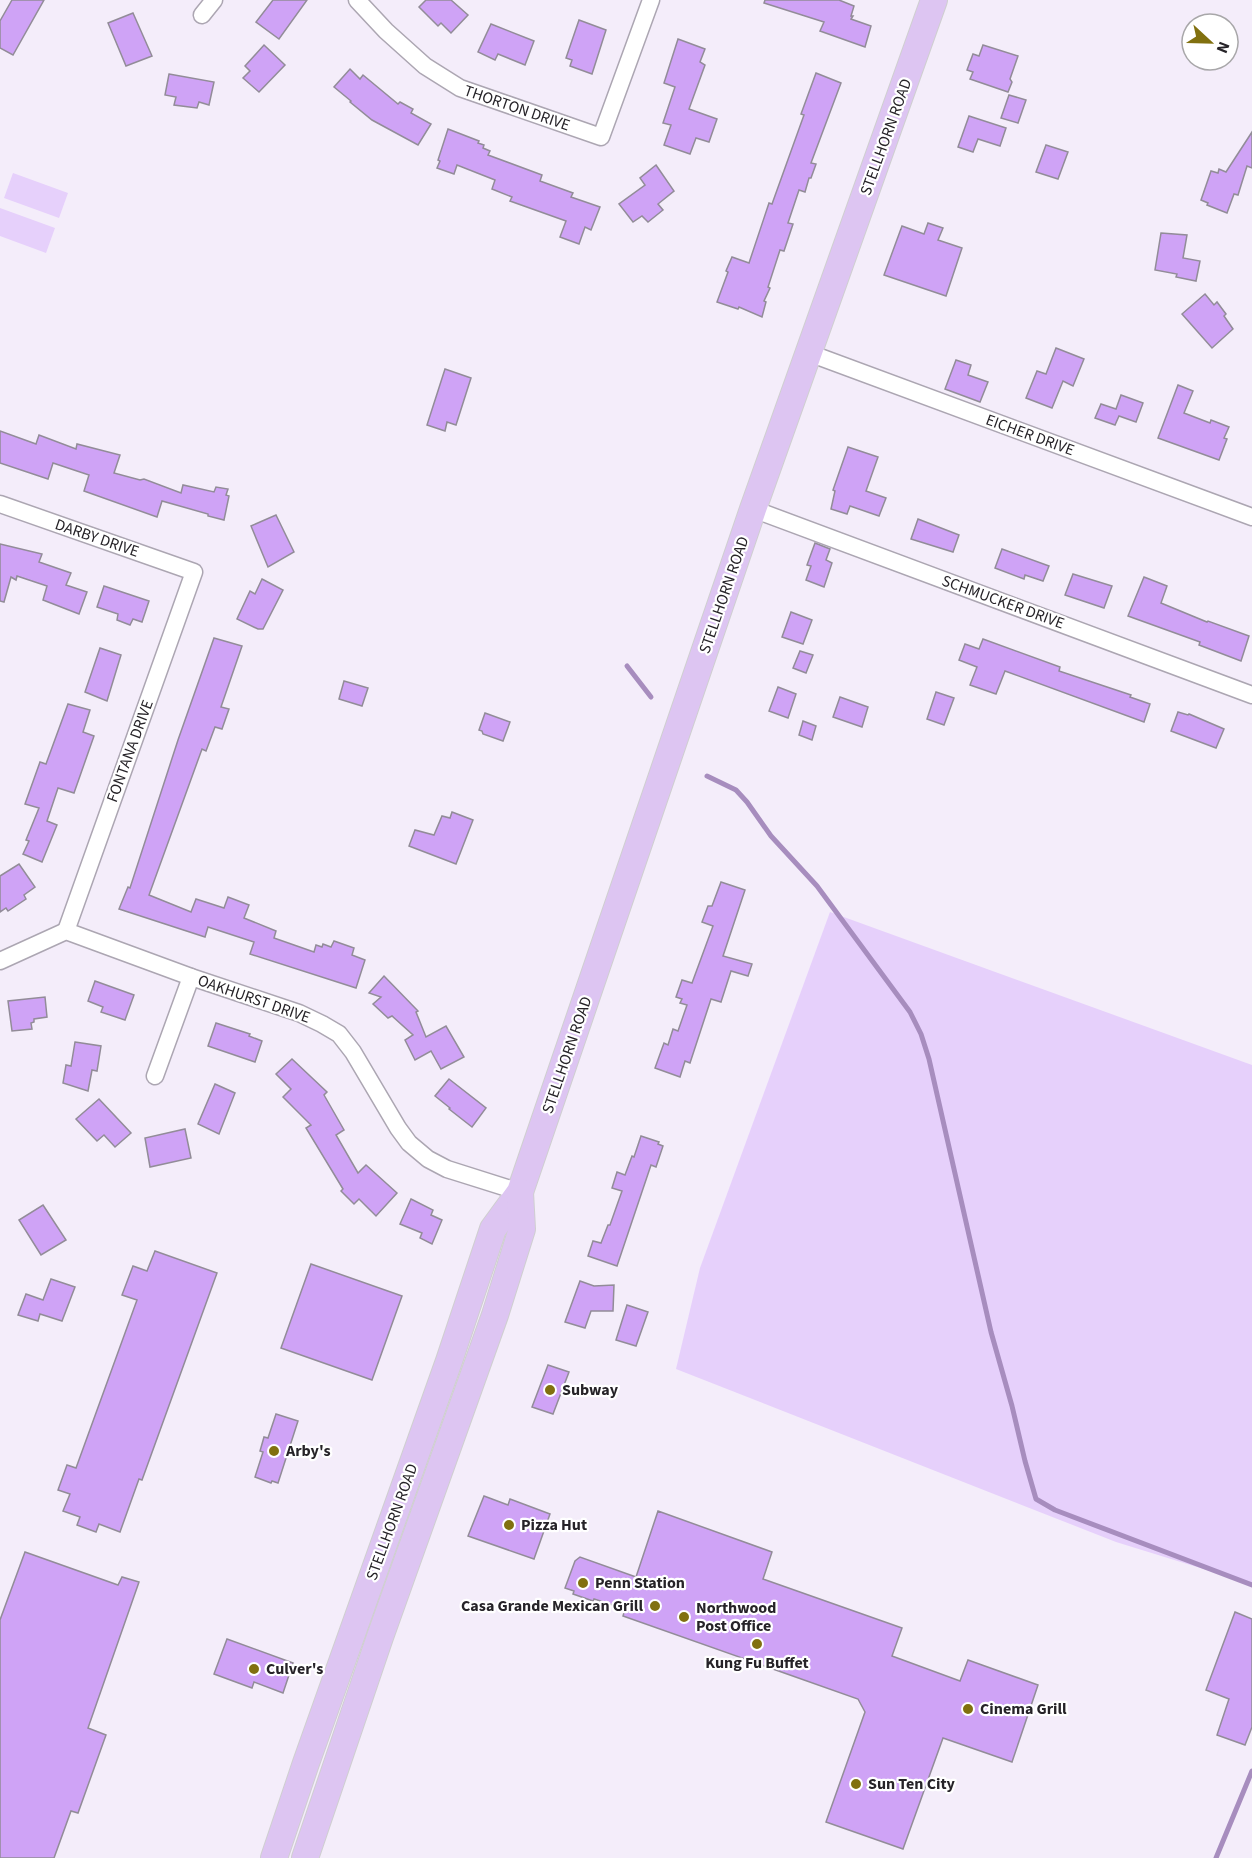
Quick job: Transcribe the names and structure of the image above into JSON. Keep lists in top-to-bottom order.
{
  "streets": {
    "main road": ["STELLHORN ROAD"],
    "street": [
      "THORTON DRIVE",
      "EICHER DRIVE",
      "DARBY DRIVE",
      "SCHMUCKER DRIVE",
      "FONTANA DRIVE",
      "OAKHURST DRIVE"
    ]
  },
  "crossings": [
    ["STELLHORN ROAD", "EICHER DRIVE"],
    ["STELLHORN ROAD", "SCHMUCKER DRIVE"],
    ["STELLHORN ROAD", "OAKHURST DRIVE"],
    ["DARBY DRIVE", "FONTANA DRIVE"],
    ["FONTANA DRIVE", "OAKHURST DRIVE"]
  ],
  "places": [
    "Subway",
    "Arby's",
    "Pizza Hut",
    "Penn Station",
    "Casa Grande Mexican Grill",
    "Northwood Post Office",
    "Kung Fu Buffet",
    "Culver's",
    "Cinema Grill",
    "Sun Ten City"
  ],
  "north": "right"
}
